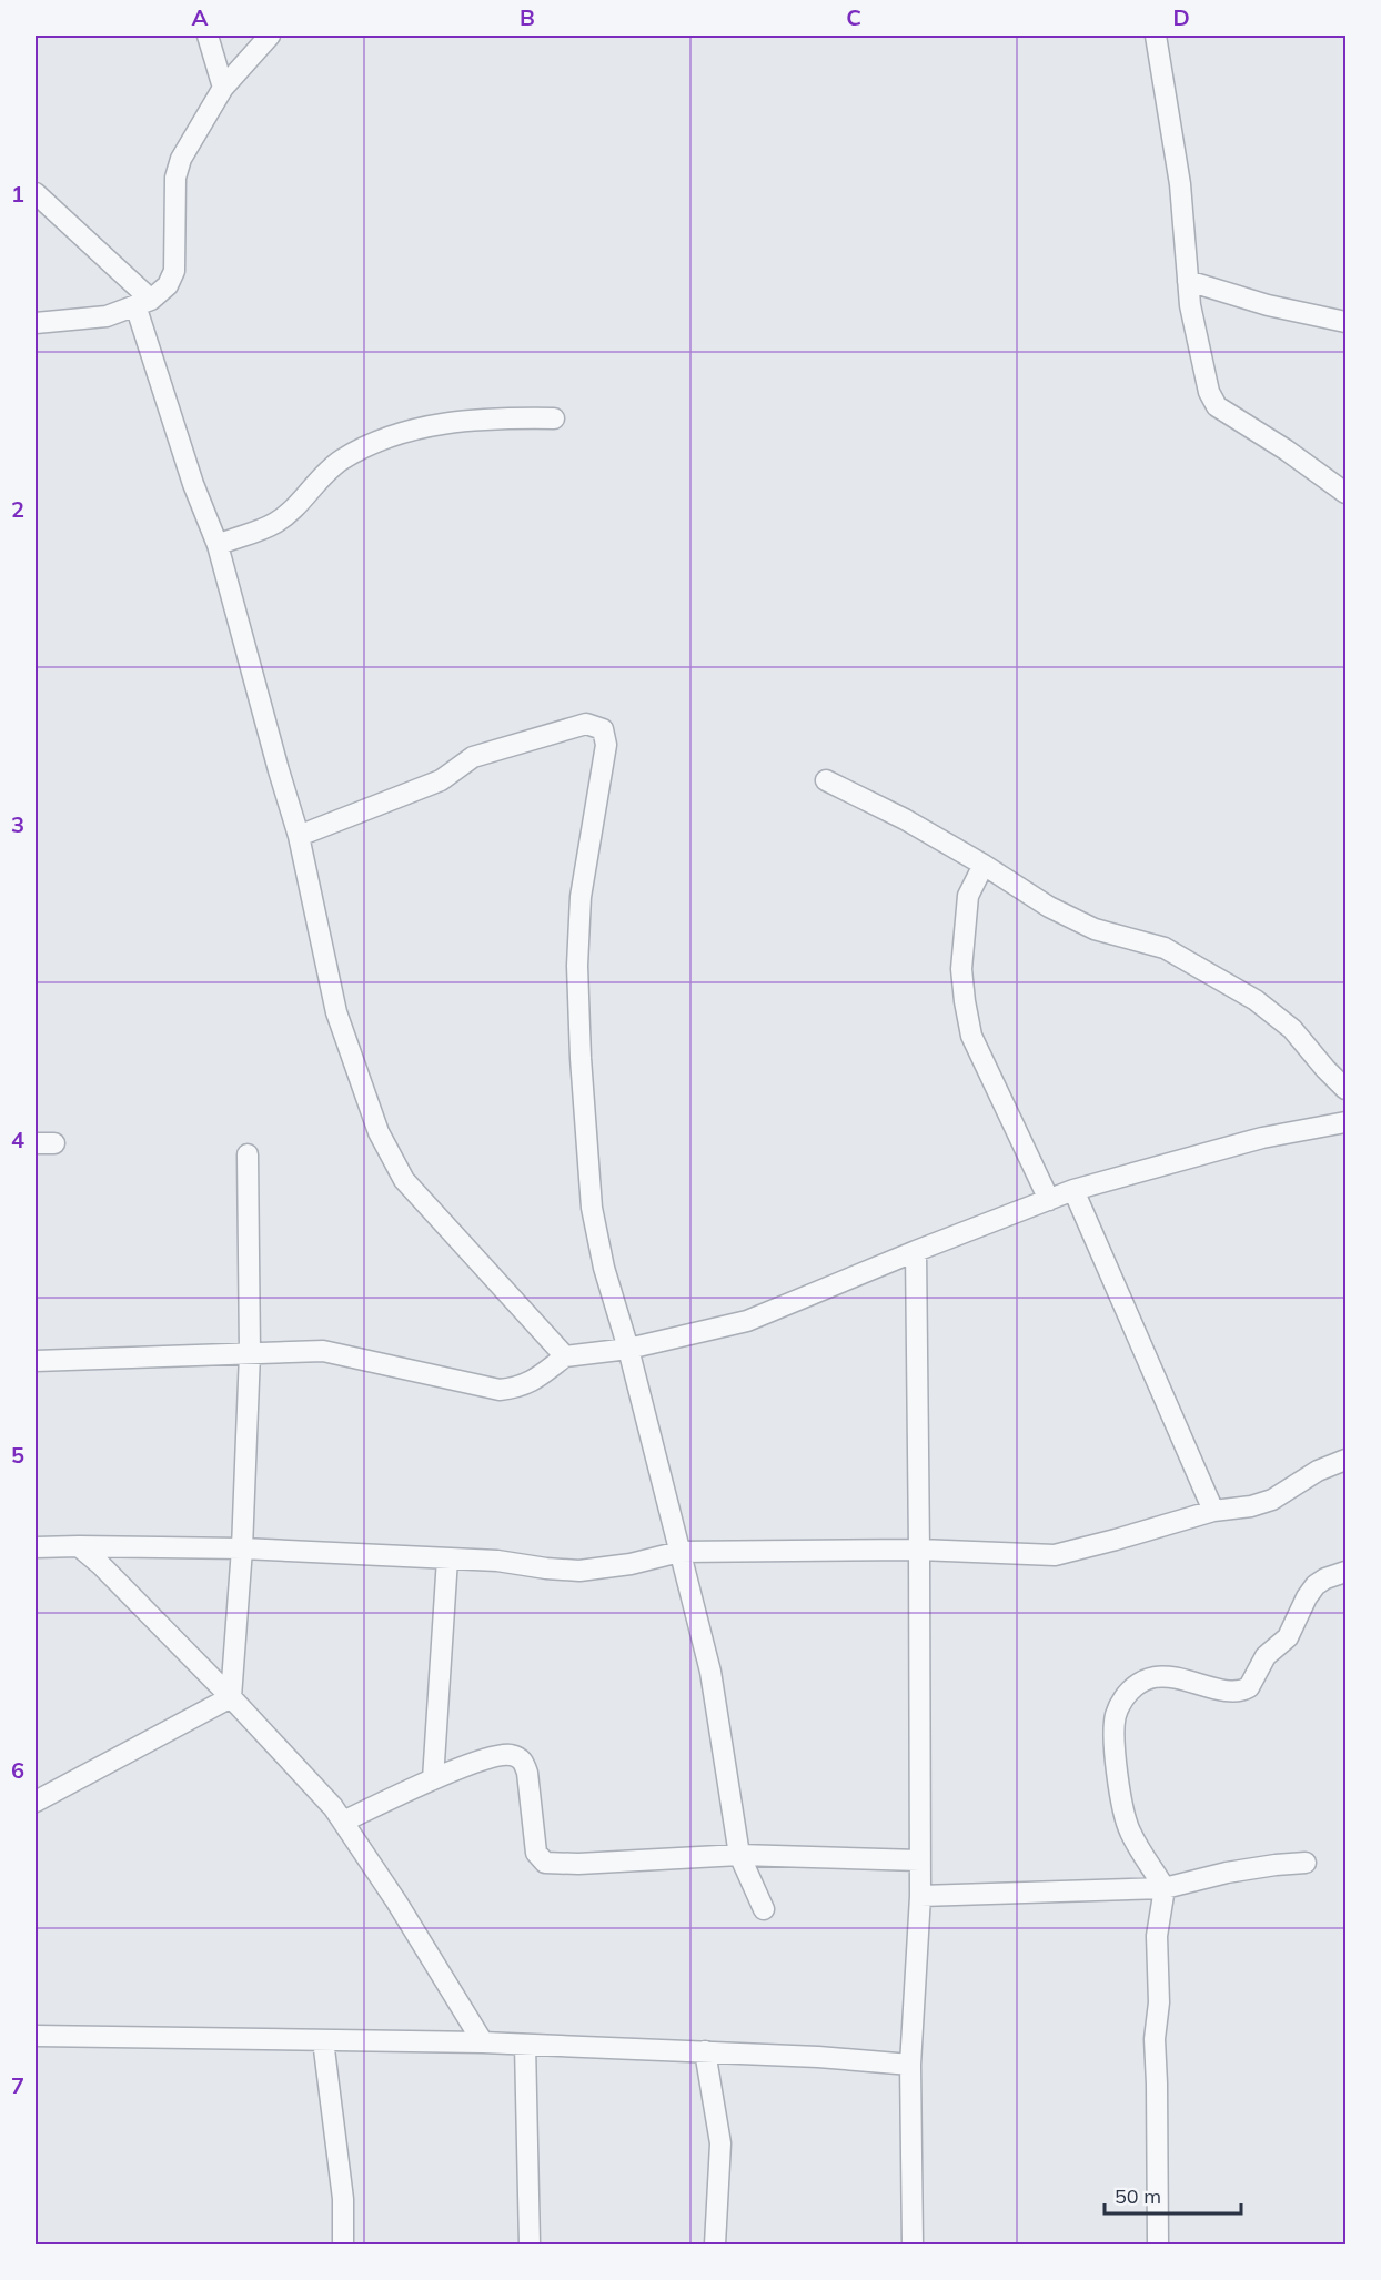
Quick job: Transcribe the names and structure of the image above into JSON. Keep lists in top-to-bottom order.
{
  "scale_bar": "50 m",
  "grid": {
    "columns": [
      "A",
      "B",
      "C",
      "D"
    ],
    "rows": [
      "1",
      "2",
      "3",
      "4",
      "5",
      "6",
      "7"
    ]
  }
}
